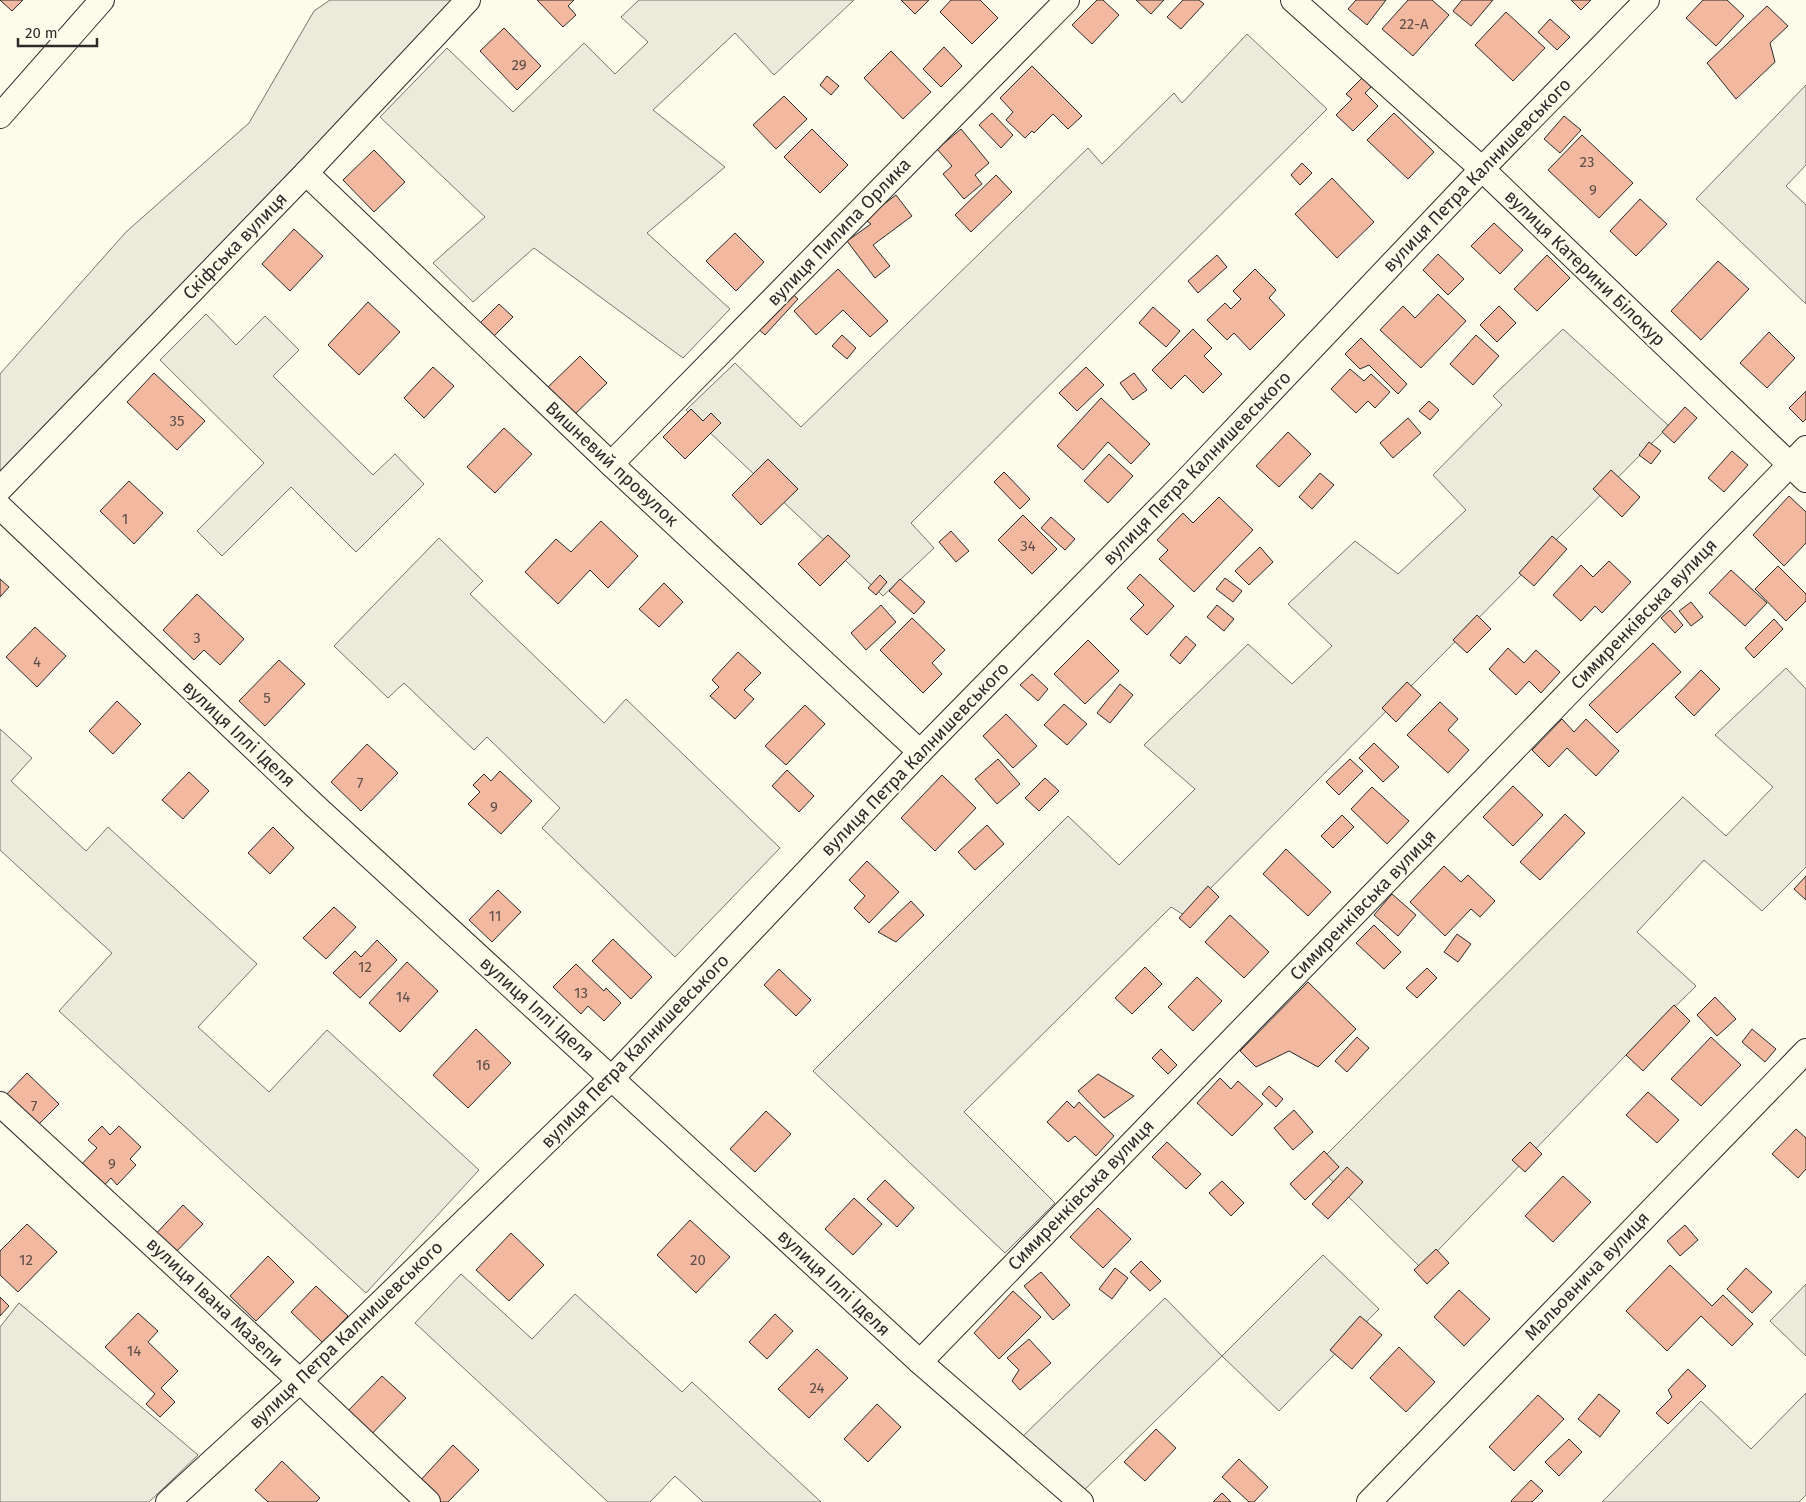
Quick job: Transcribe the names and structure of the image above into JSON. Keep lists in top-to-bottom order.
{
  "streets": {
    "street": [
      "вулиця Петра Калнишевського",
      "вулиця Пилипа Орлика",
      "Скіфська вулиця",
      "вулиця Катерини Білокур",
      "Вишневий провулок",
      "Симиренківська вулиця",
      "вулиця Іллі Іделя",
      "Мальовнича вулиця",
      "вулиця Івана Мазепи"
    ]
  },
  "crossings": [
    ["вулиця Петра Калнишевського", "вулиця Катерини Білокур"],
    ["вулиця Петра Калнишевського", "Вишневий провулок"],
    ["вулиця Петра Калнишевського", "вулиця Іллі Іделя"],
    ["вулиця Петра Калнишевського", "вулиця Івана Мазепи"],
    ["вулиця Пилипа Орлика", "Вишневий провулок"],
    ["Скіфська вулиця", "Вишневий провулок"],
    ["вулиця Катерини Білокур", "Симиренківська вулиця"],
    ["Симиренківська вулиця", "вулиця Іллі Іделя"]
  ],
  "house_numbers": [
    "22-А",
    "29",
    "23",
    "9",
    "35",
    "1",
    "34",
    "3",
    "4",
    "5",
    "7",
    "9",
    "11",
    "12",
    "13",
    "14",
    "16",
    "7",
    "9",
    "12",
    "20",
    "14",
    "24"
  ],
  "scale_bar": "20 m"
}
